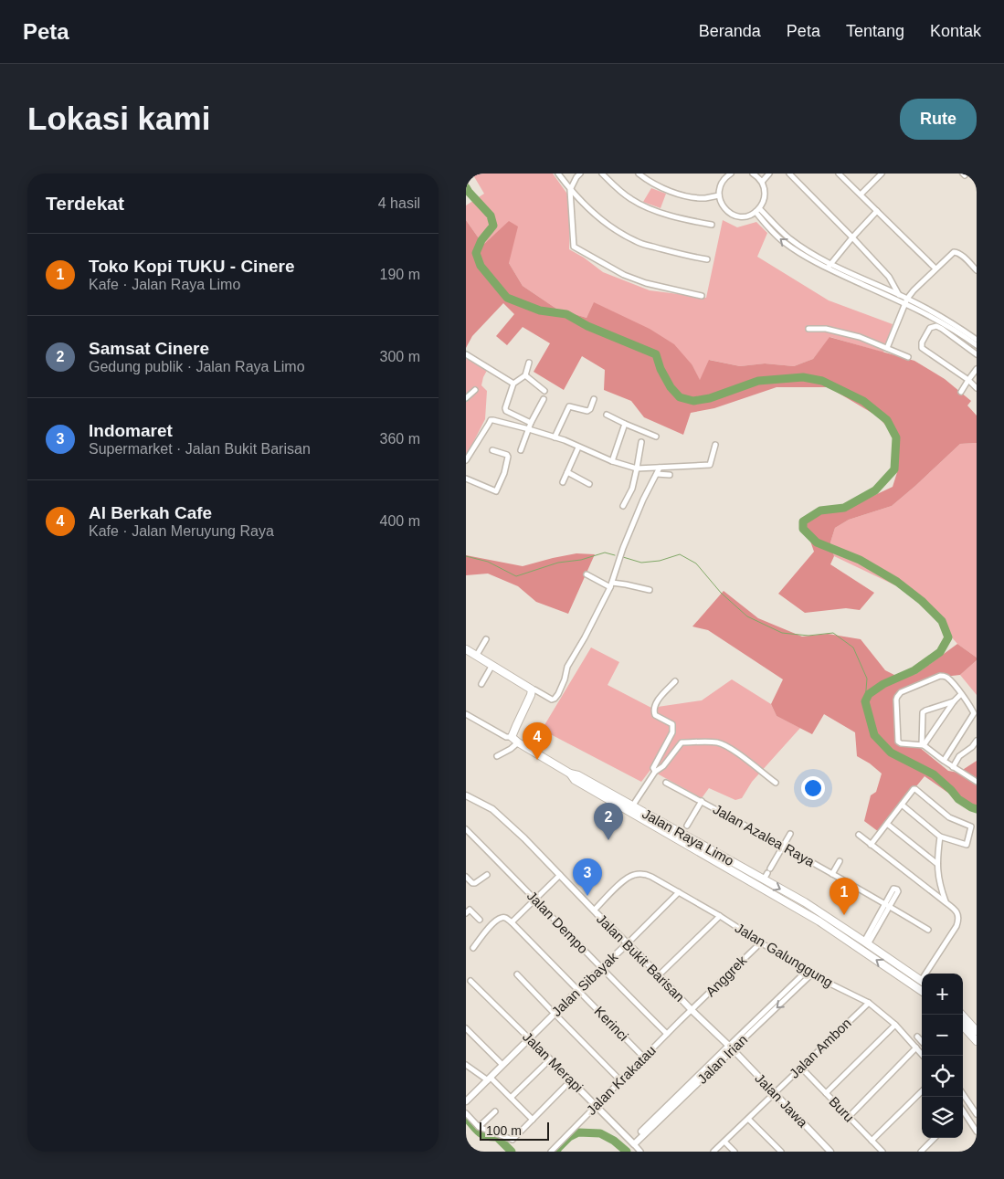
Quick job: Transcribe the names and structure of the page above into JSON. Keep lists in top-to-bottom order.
{
  "streets": {
    "main road": ["Jalan Raya Limo"],
    "street": [
      "Jalan Azalea Raya",
      "Jalan Dempo",
      "Jalan Galunggung",
      "Jalan Bukit Barisan",
      "Anggrek",
      "Jalan Sibayak",
      "Kerinci",
      "Jalan Ambon",
      "Jalan Irian",
      "Jalan Merapi",
      "Jalan Krakatau",
      "Jalan Jawa",
      "Buru"
    ]
  },
  "crossings": [
    ["Jalan Dempo", "Jalan Sibayak"],
    ["Jalan Dempo", "Jalan Krakatau"],
    ["Jalan Galunggung", "Jalan Bukit Barisan"],
    ["Jalan Galunggung", "Anggrek"],
    ["Jalan Galunggung", "Jalan Sibayak"],
    ["Jalan Galunggung", "Jalan Ambon"],
    ["Jalan Galunggung", "Jalan Irian"],
    ["Jalan Bukit Barisan", "Anggrek"],
    ["Jalan Bukit Barisan", "Jalan Sibayak"],
    ["Jalan Bukit Barisan", "Jalan Irian"],
    ["Jalan Bukit Barisan", "Jalan Krakatau"],
    ["Jalan Bukit Barisan", "Jalan Jawa"],
    ["Anggrek", "Jalan Krakatau"],
    ["Jalan Sibayak", "Kerinci"],
    ["Jalan Sibayak", "Jalan Merapi"],
    ["Kerinci", "Jalan Krakatau"],
    ["Jalan Ambon", "Jalan Jawa"],
    ["Jalan Ambon", "Buru"],
    ["Jalan Irian", "Jalan Merapi"],
    ["Jalan Irian", "Jalan Jawa"],
    ["Jalan Merapi", "Jalan Krakatau"]
  ],
  "scale_bar": "100 m",
  "page": {
    "header": "Peta",
    "nav": [
      "Beranda",
      "Peta",
      "Tentang",
      "Kontak"
    ],
    "buttons": "Rute",
    "title": "Lokasi kami",
    "heading": ["Terdekat", "4 hasil"],
    "list": [
      {
        "mark": "1",
        "name": "Toko Kopi TUKU - Cinere",
        "note": "Kafe · Jalan Raya Limo",
        "value": "190 m"
      },
      {
        "mark": "2",
        "name": "Samsat Cinere",
        "note": "Gedung publik · Jalan Raya Limo",
        "value": "300 m"
      },
      {
        "mark": "3",
        "name": "Indomaret",
        "note": "Supermarket · Jalan Bukit Barisan",
        "value": "360 m"
      },
      {
        "mark": "4",
        "name": "Al Berkah Cafe",
        "note": "Kafe · Jalan Meruyung Raya",
        "value": "400 m"
      }
    ],
    "pins": [
      "4",
      "2",
      "3",
      "1"
    ],
    "map_buttons": ["+", "−"],
    "scale": "100 m"
  }
}
